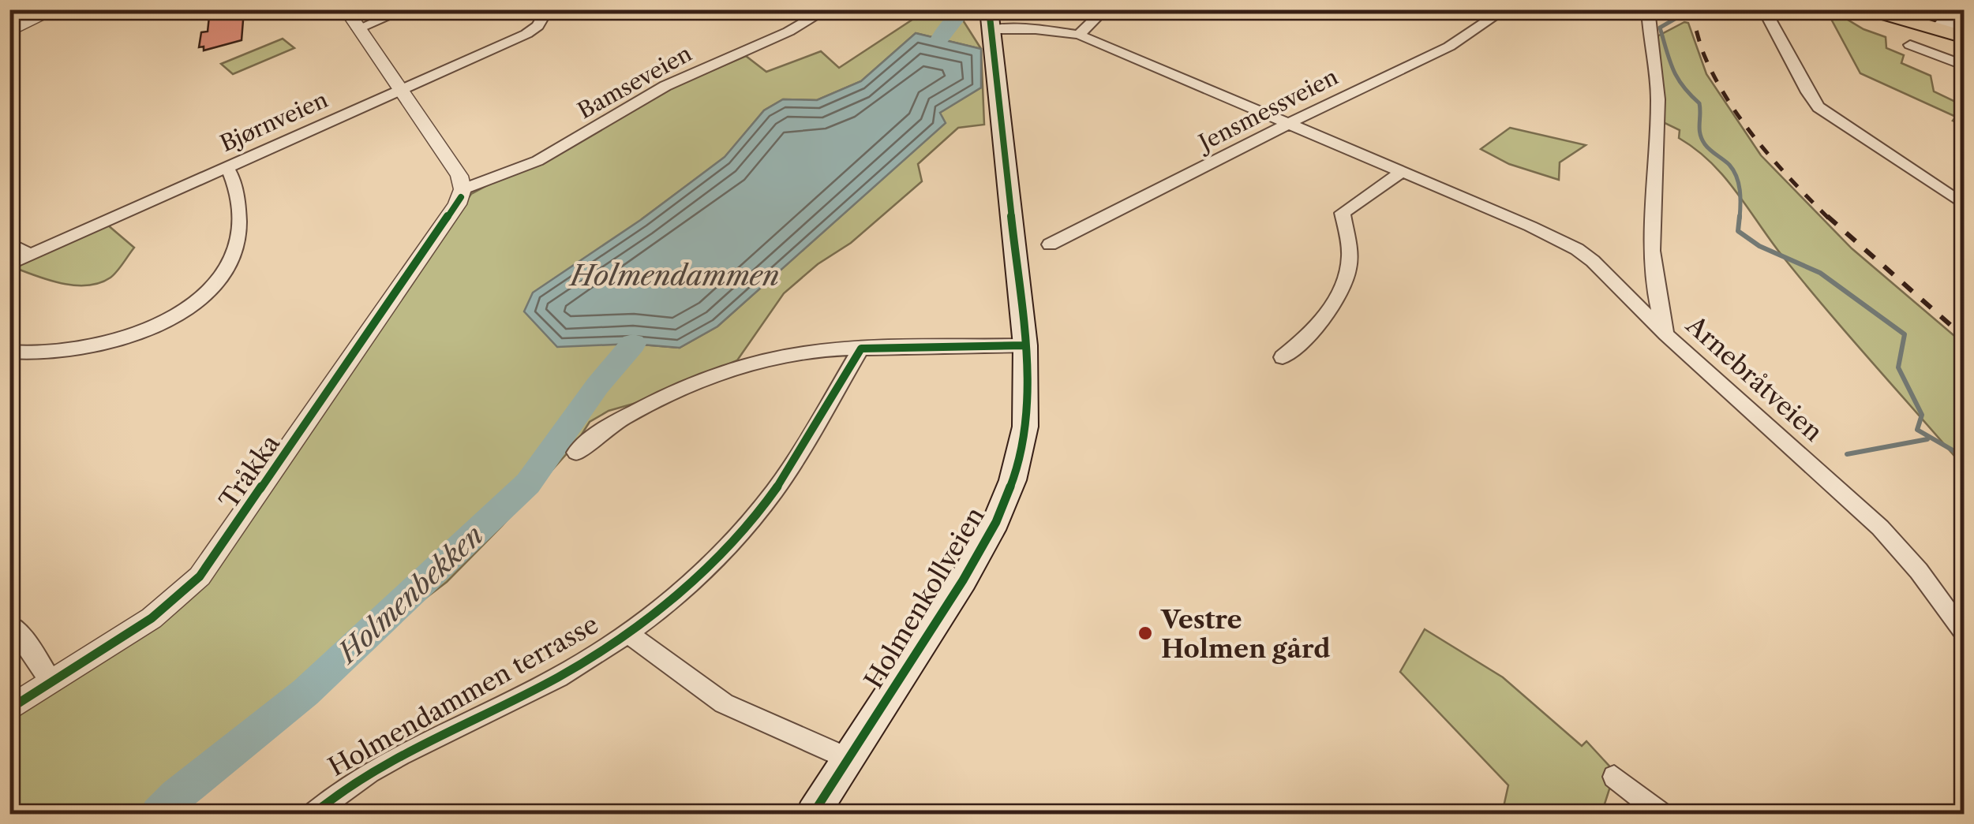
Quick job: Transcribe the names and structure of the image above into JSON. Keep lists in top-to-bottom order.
{
  "streets": {
    "main road": ["Holmenkollveien"],
    "street": [
      "Bamseveien",
      "Jensmessveien",
      "Bjørnveien",
      "Arnebråtveien",
      "Tråkka",
      "Holmendammen terrasse"
    ]
  },
  "crossings": [
    ["Bamseveien", "Tråkka"]
  ],
  "water": ["Holmendammen", "Holmenbekken"],
  "places": ["Vestre Holmen gård"]
}
